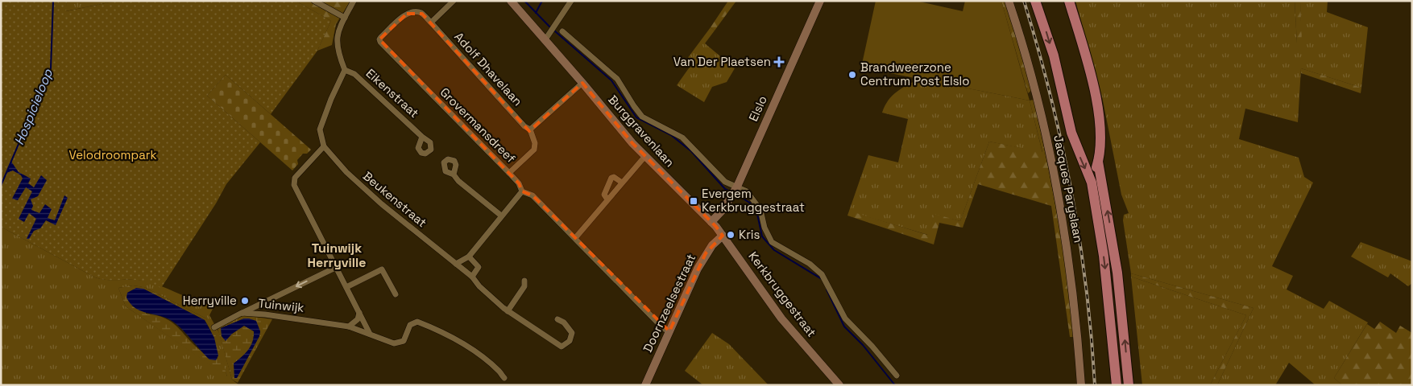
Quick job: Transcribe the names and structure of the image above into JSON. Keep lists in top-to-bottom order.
{
  "streets": {
    "highway": ["Jacques Paryslaan"],
    "main road": [
      "Elslo",
      "Burggravenlaan",
      "Kerkbruggestraat",
      "Doornzeelsestraat"
    ],
    "street": [
      "Adolf Dhavelaan",
      "Eikenstraat",
      "Grovermansdreef",
      "Beukenstraat",
      "Tuinwijk"
    ]
  },
  "crossings": [
    ["Adolf Dhavelaan", "Grovermansdreef"],
    ["Elslo", "Burggravenlaan"],
    ["Grovermansdreef", "Doornzeelsestraat"],
    ["Burggravenlaan", "Kerkbruggestraat"],
    ["Burggravenlaan", "Doornzeelsestraat"],
    ["Kerkbruggestraat", "Doornzeelsestraat"]
  ],
  "districts": ["Tuinwijk Herryville"],
  "water": ["Hospicieloop"],
  "parks": ["Velodroompark"],
  "places": {
    "health": ["Van Der Plaetsen"],
    "other": ["Brandweerzone Centrum Post Elslo", "Kris", "Herryville"],
    "transit": ["Evergem Kerkbruggestraat"]
  }
}
